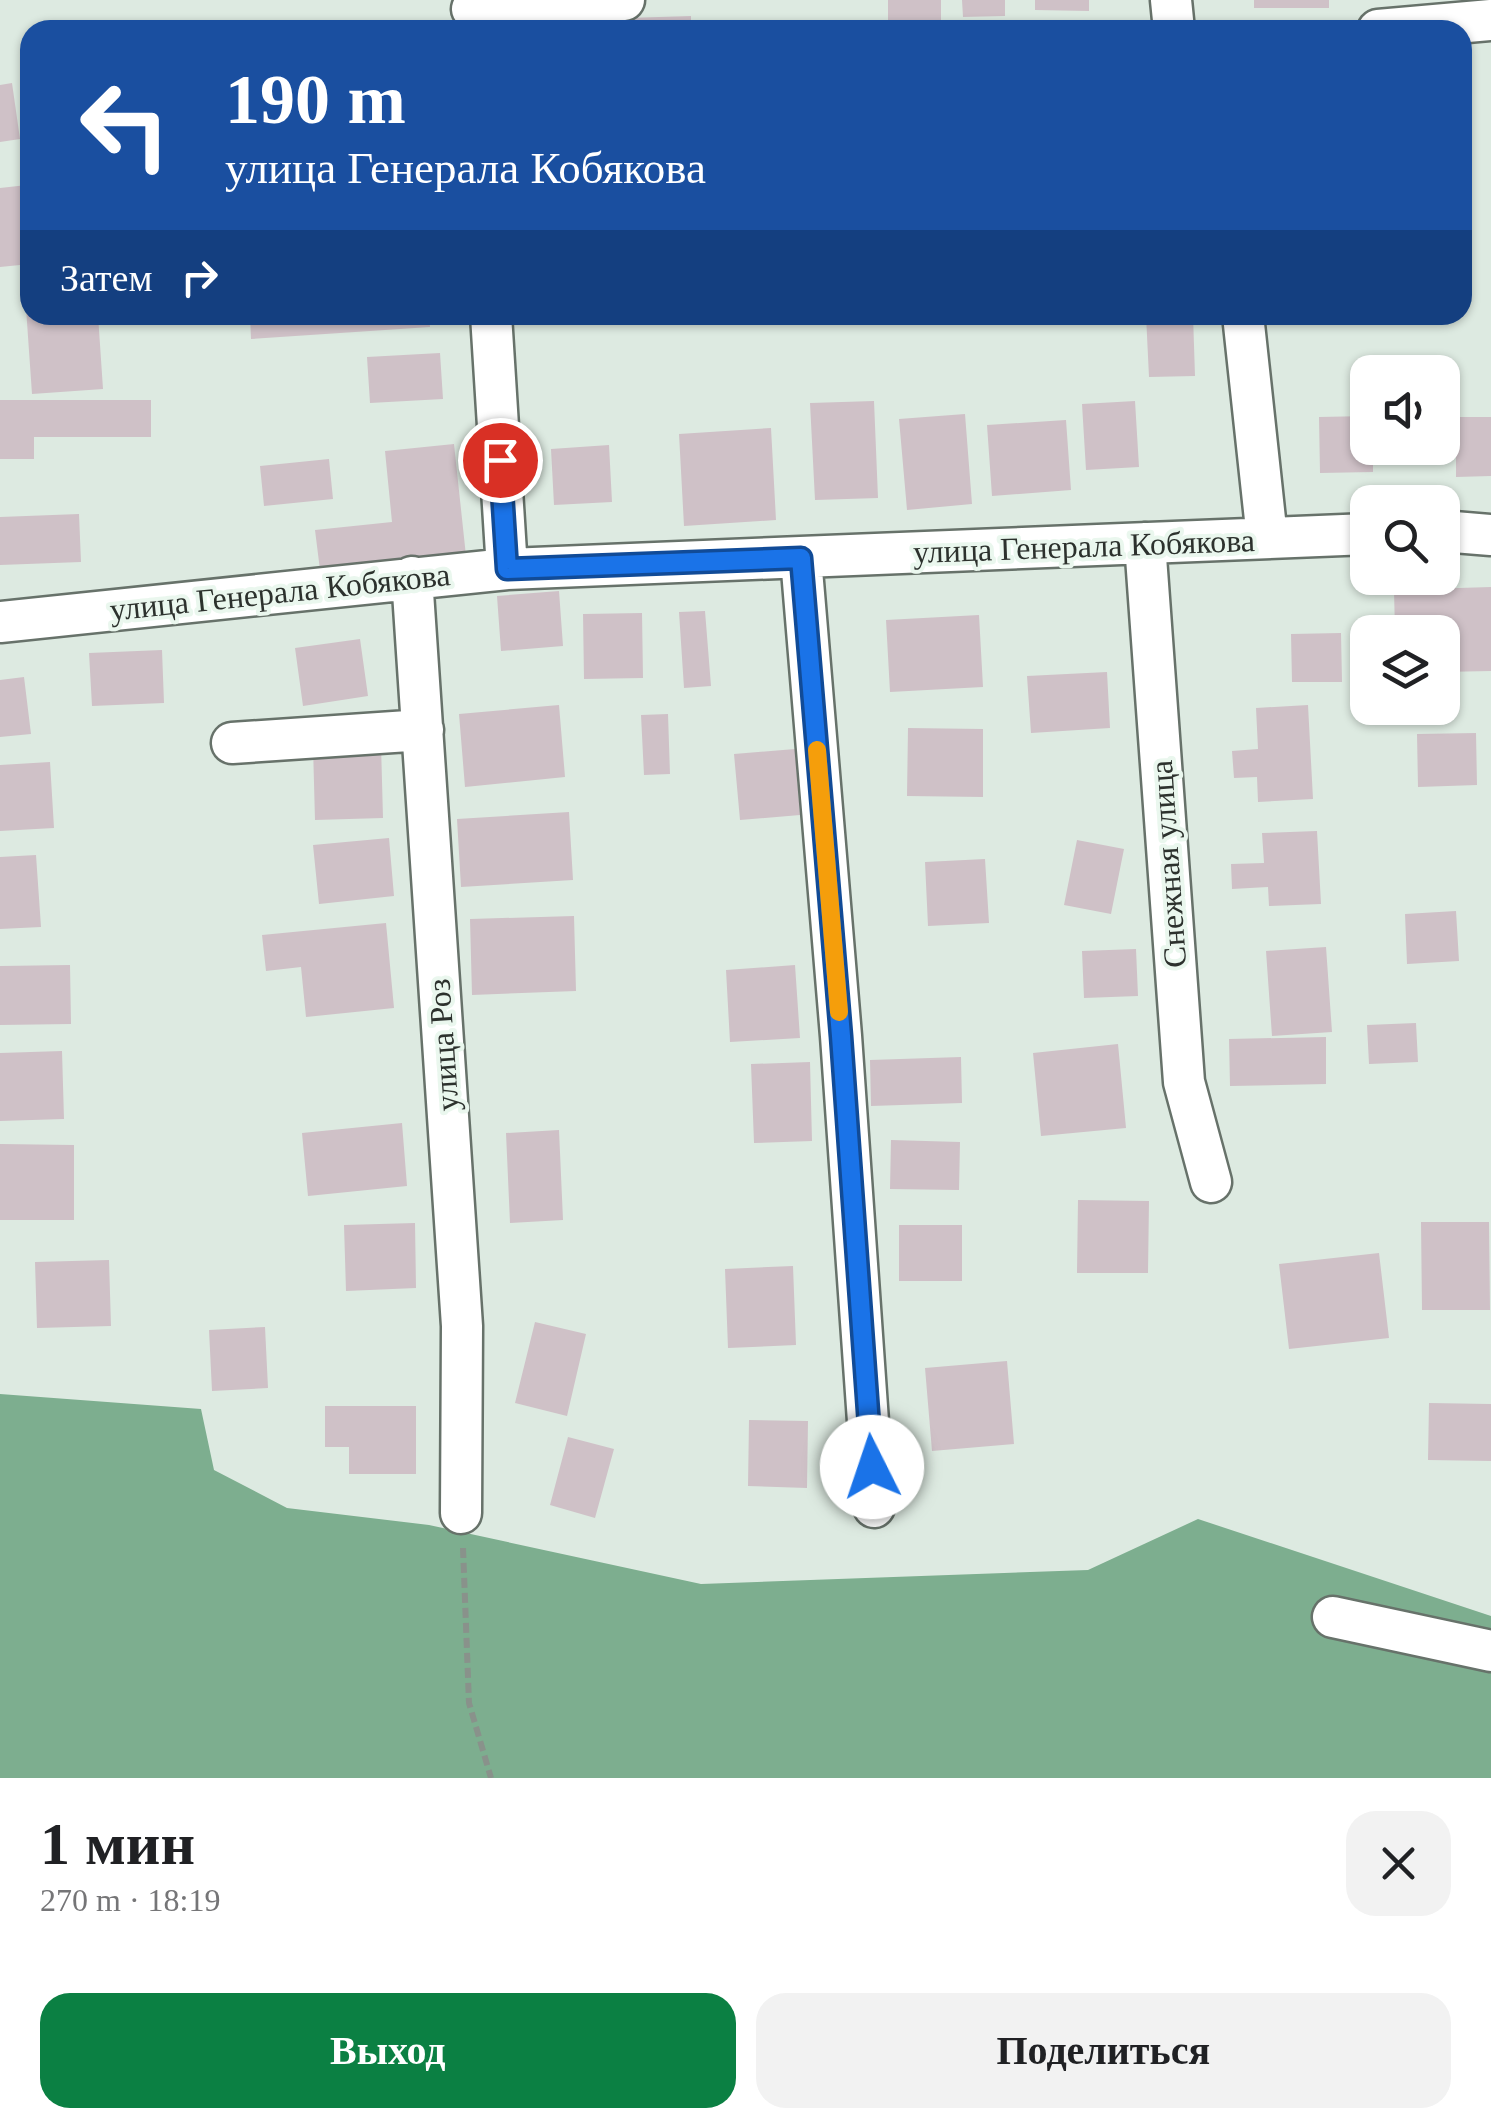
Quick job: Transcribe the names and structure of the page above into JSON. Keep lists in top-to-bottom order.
{
  "streets": {
    "street": ["улица Генерала Кобякова", "Снежная улица", "улица Роз"]
  },
  "crossings": [
    ["улица Генерала Кобякова", "Снежная улица"],
    ["улица Генерала Кобякова", "улица Роз"]
  ],
  "page": {
    "turn": ["190 m", "улица Генерала Кобякова"],
    "then": "Затем",
    "heading": ["1 мин", "270 m · 18:19"],
    "buttons": ["Выход", "Поделиться"]
  }
}
